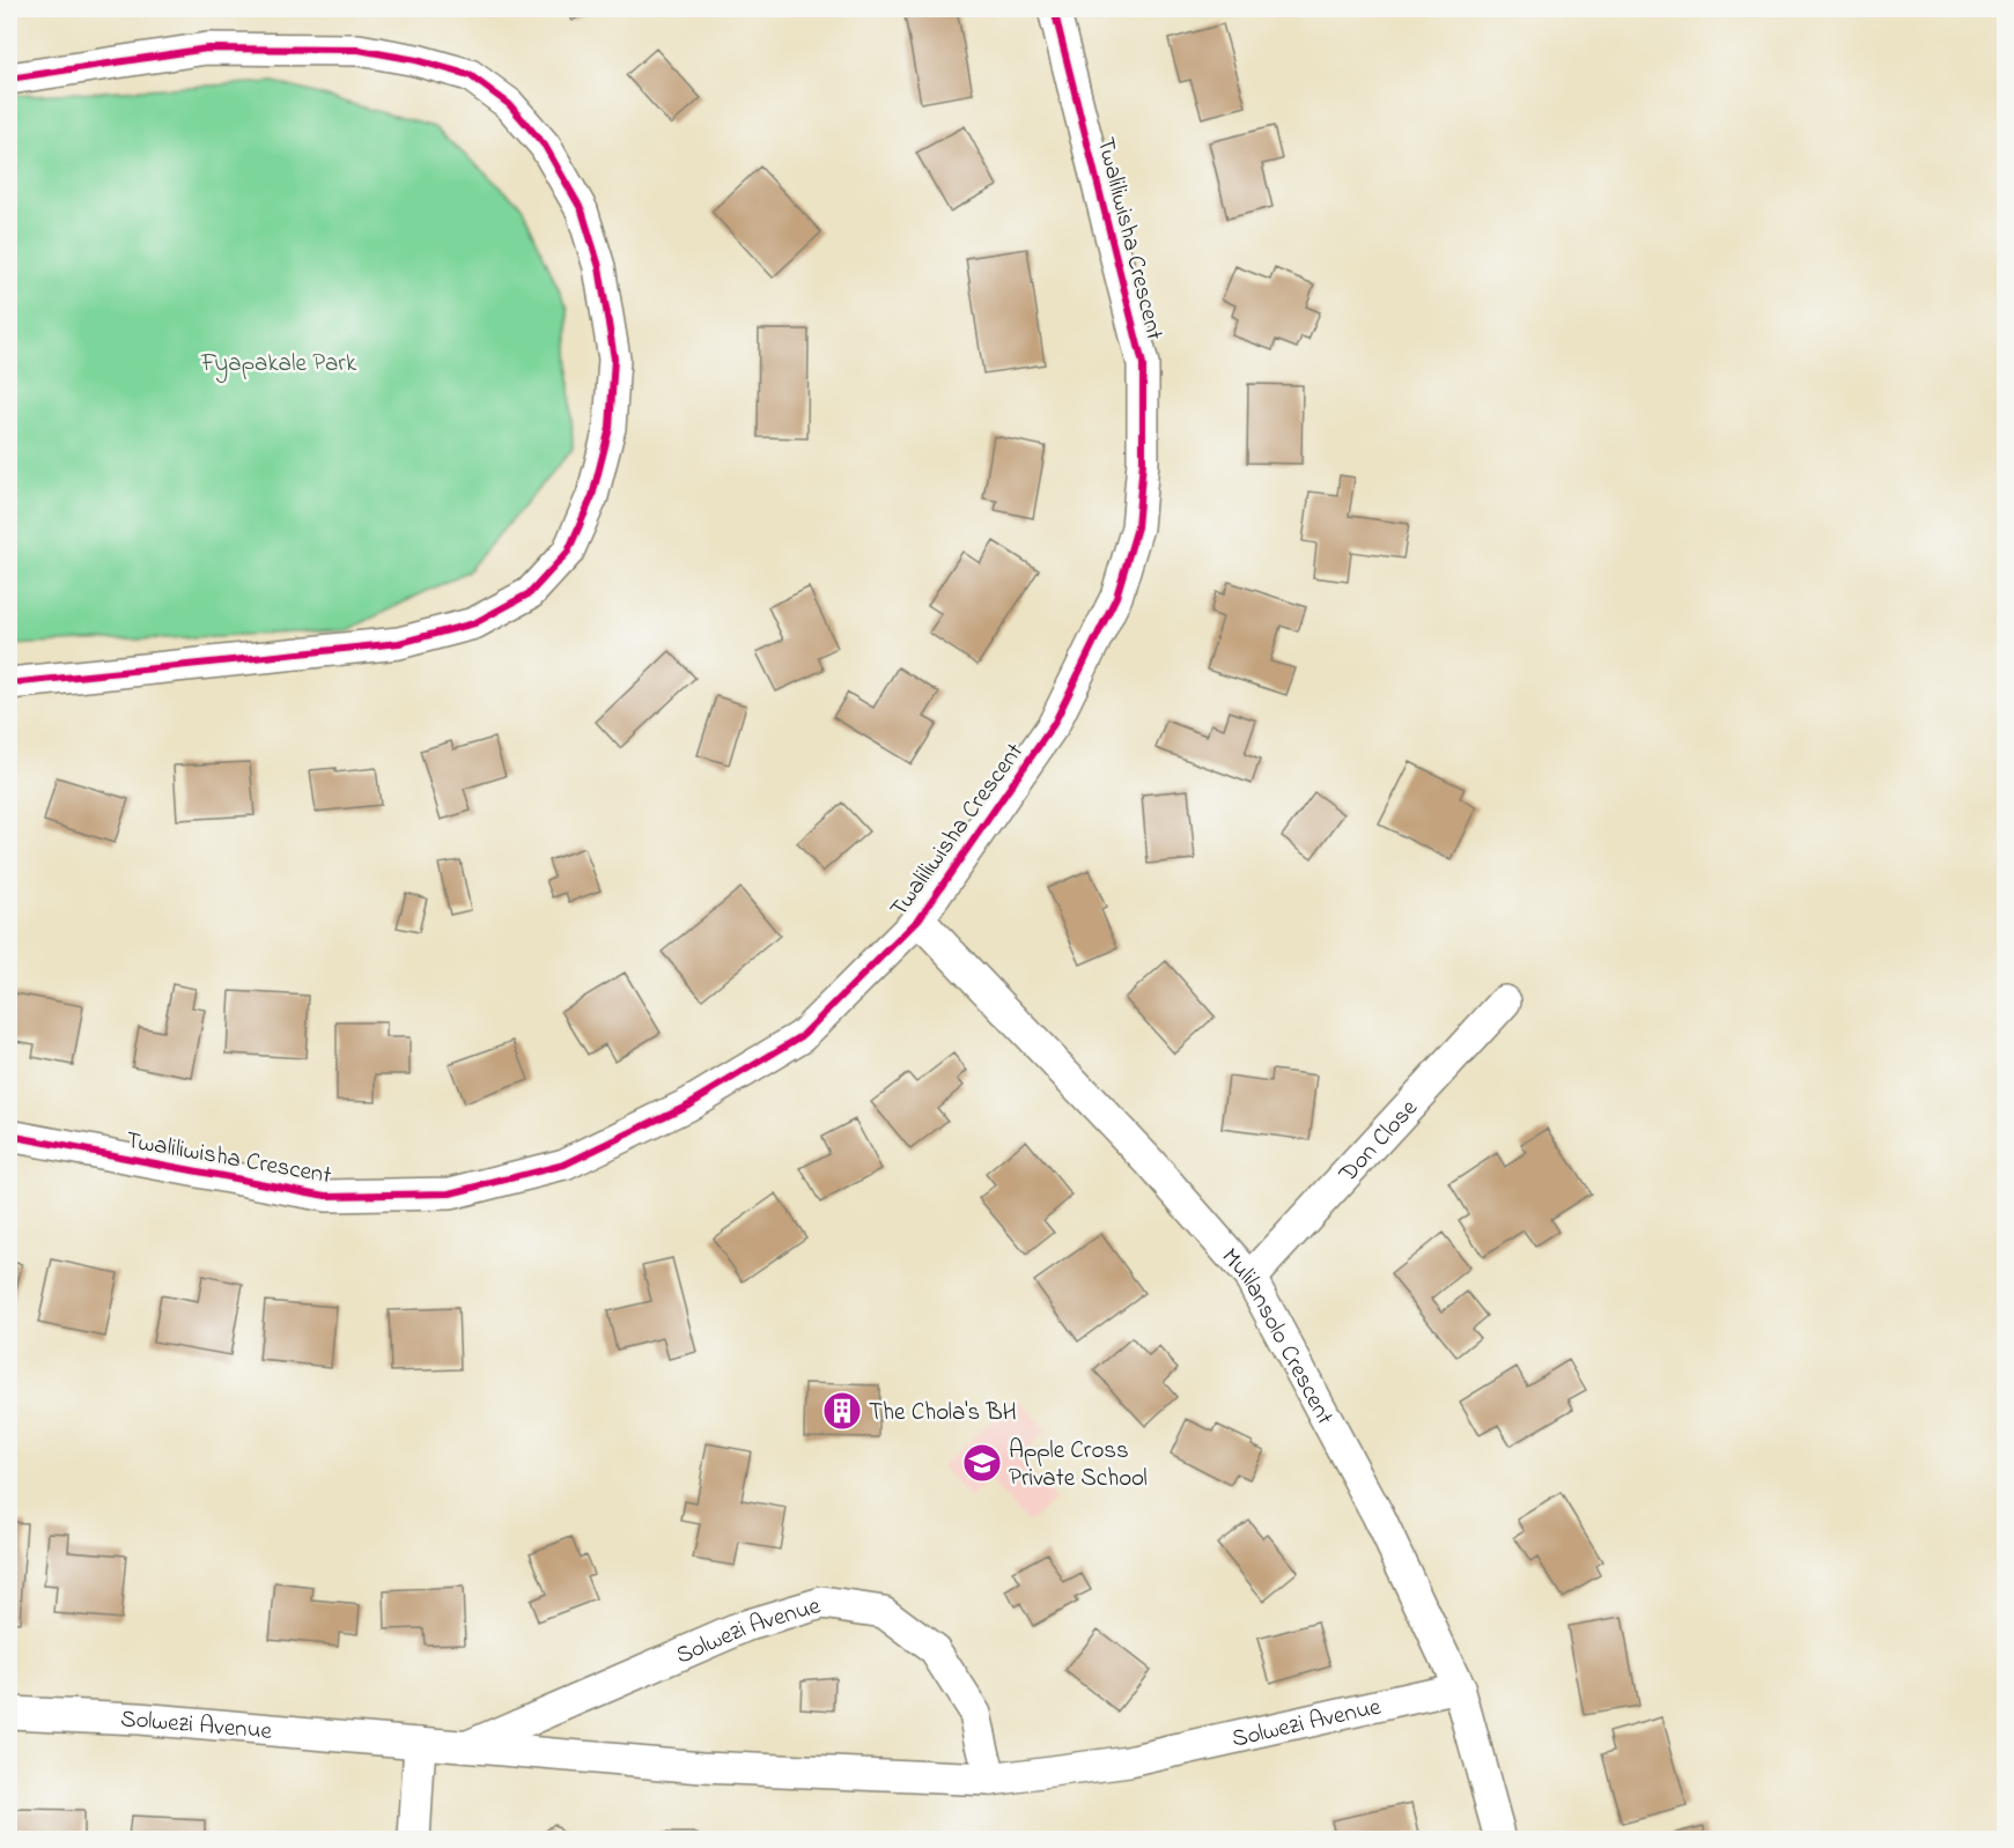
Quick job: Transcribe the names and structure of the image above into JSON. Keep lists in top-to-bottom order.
{
  "streets": {
    "street": [
      "Twaliliwisha Crescent",
      "Don Close",
      "Mulilansolo Crescent",
      "Solwezi Avenue"
    ]
  },
  "crossings": [
    ["Twaliliwisha Crescent", "Mulilansolo Crescent"],
    ["Don Close", "Mulilansolo Crescent"],
    ["Mulilansolo Crescent", "Solwezi Avenue"]
  ],
  "parks": ["Fyapakale Park"],
  "places": {
    "building": ["The Chola's BH"],
    "school or university": ["Apple Cross Private School"]
  }
}
